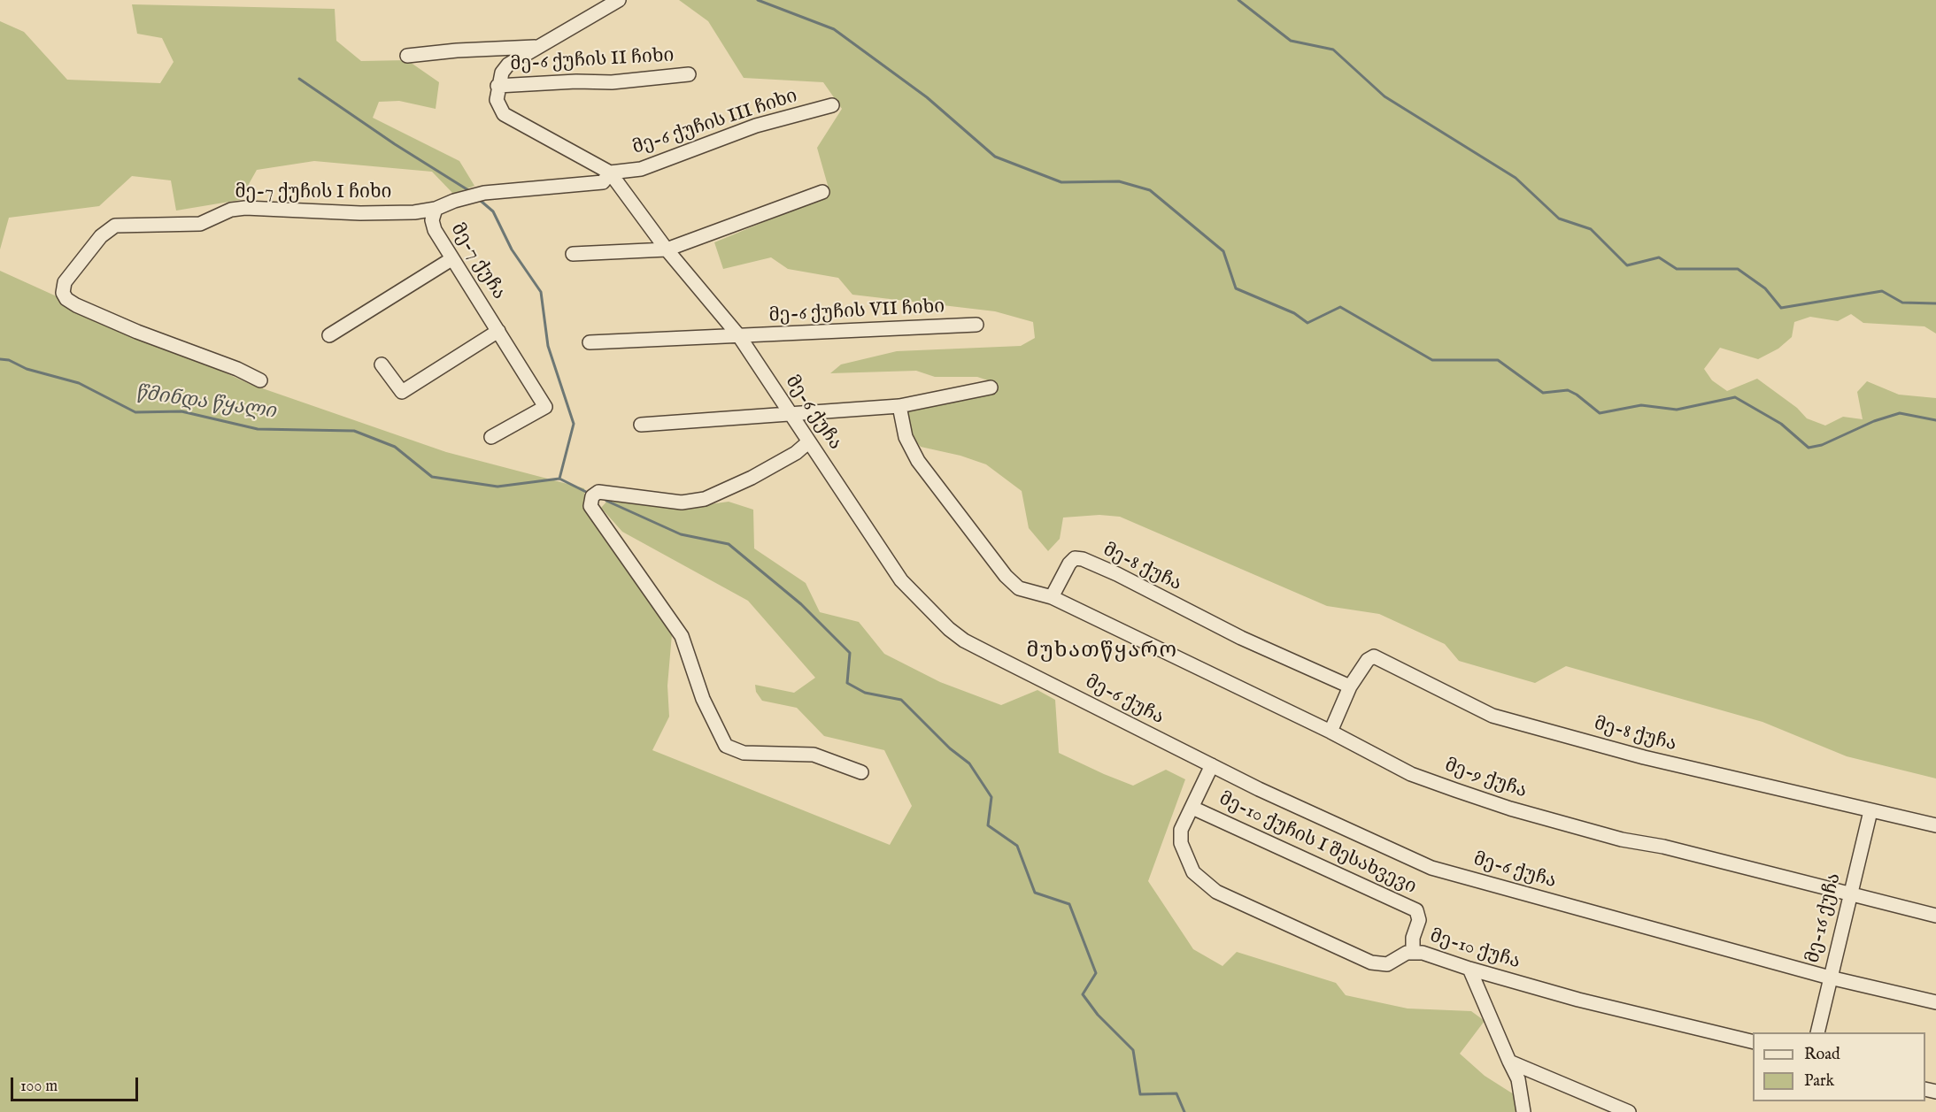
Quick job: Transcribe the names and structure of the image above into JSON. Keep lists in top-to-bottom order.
{
  "streets": {
    "street": [
      "მე-6 ქუჩის II ჩიხი",
      "მე-6 ქუჩის III ჩიხი",
      "მე-7 ქუჩის I ჩიხი",
      "მე-7 ქუჩა",
      "მე-6 ქუჩის VII ჩიხი",
      "მე-6 ქუჩა",
      "მე-8 ქუჩა",
      "მე-9 ქუჩა",
      "მე-10 ქუჩის I შესახვევი",
      "მე-16 ქუჩა",
      "მე-10 ქუჩა"
    ]
  },
  "crossings": [
    ["მე-6 ქუჩის II ჩიხი", "მე-6 ქუჩა"],
    ["მე-6 ქუჩის III ჩიხი", "მე-7 ქუჩა"],
    ["მე-6 ქუჩის III ჩიხი", "მე-6 ქუჩა"],
    ["მე-7 ქუჩის I ჩიხი", "მე-7 ქუჩა"],
    ["მე-7 ქუჩა", "მე-6 ქუჩა"],
    ["მე-6 ქუჩის VII ჩიხი", "მე-6 ქუჩა"],
    ["მე-6 ქუჩა", "მე-16 ქუჩა"],
    ["მე-6 ქუჩა", "მე-10 ქუჩა"],
    ["მე-8 ქუჩა", "მე-9 ქუჩა"],
    ["მე-8 ქუჩა", "მე-16 ქუჩა"],
    ["მე-9 ქუჩა", "მე-16 ქუჩა"],
    ["მე-10 ქუჩის I შესახვევი", "მე-10 ქუჩა"]
  ],
  "districts": ["მუხათწყარო"],
  "water": ["წმინდა წყალი"],
  "legend": ["Road", "Park"],
  "scale_bar": "100 m"
}
